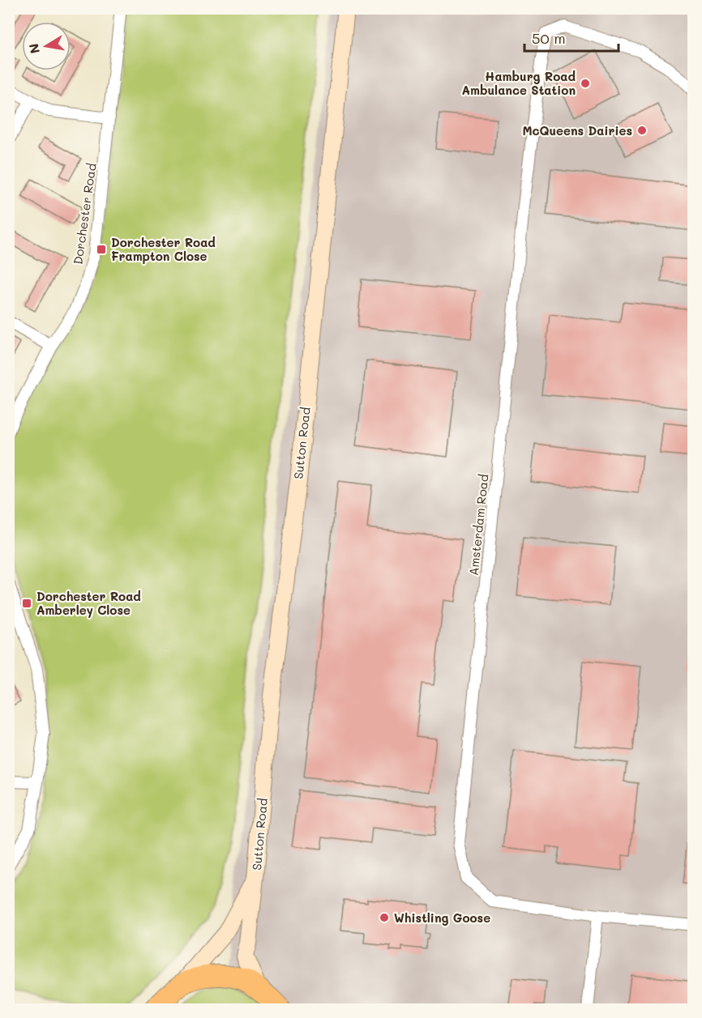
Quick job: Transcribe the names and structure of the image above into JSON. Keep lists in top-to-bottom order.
{
  "streets": {
    "street": ["Dorchester Road", "Sutton Road", "Amsterdam Road"]
  },
  "places": {
    "other": ["Hamburg Road Ambulance Station", "McQueens Dairies", "Whistling Goose"],
    "transit": ["Dorchester Road Frampton Close", "Dorchester Road Amberley Close"]
  },
  "scale_bar": "50 m",
  "north": "left"
}
